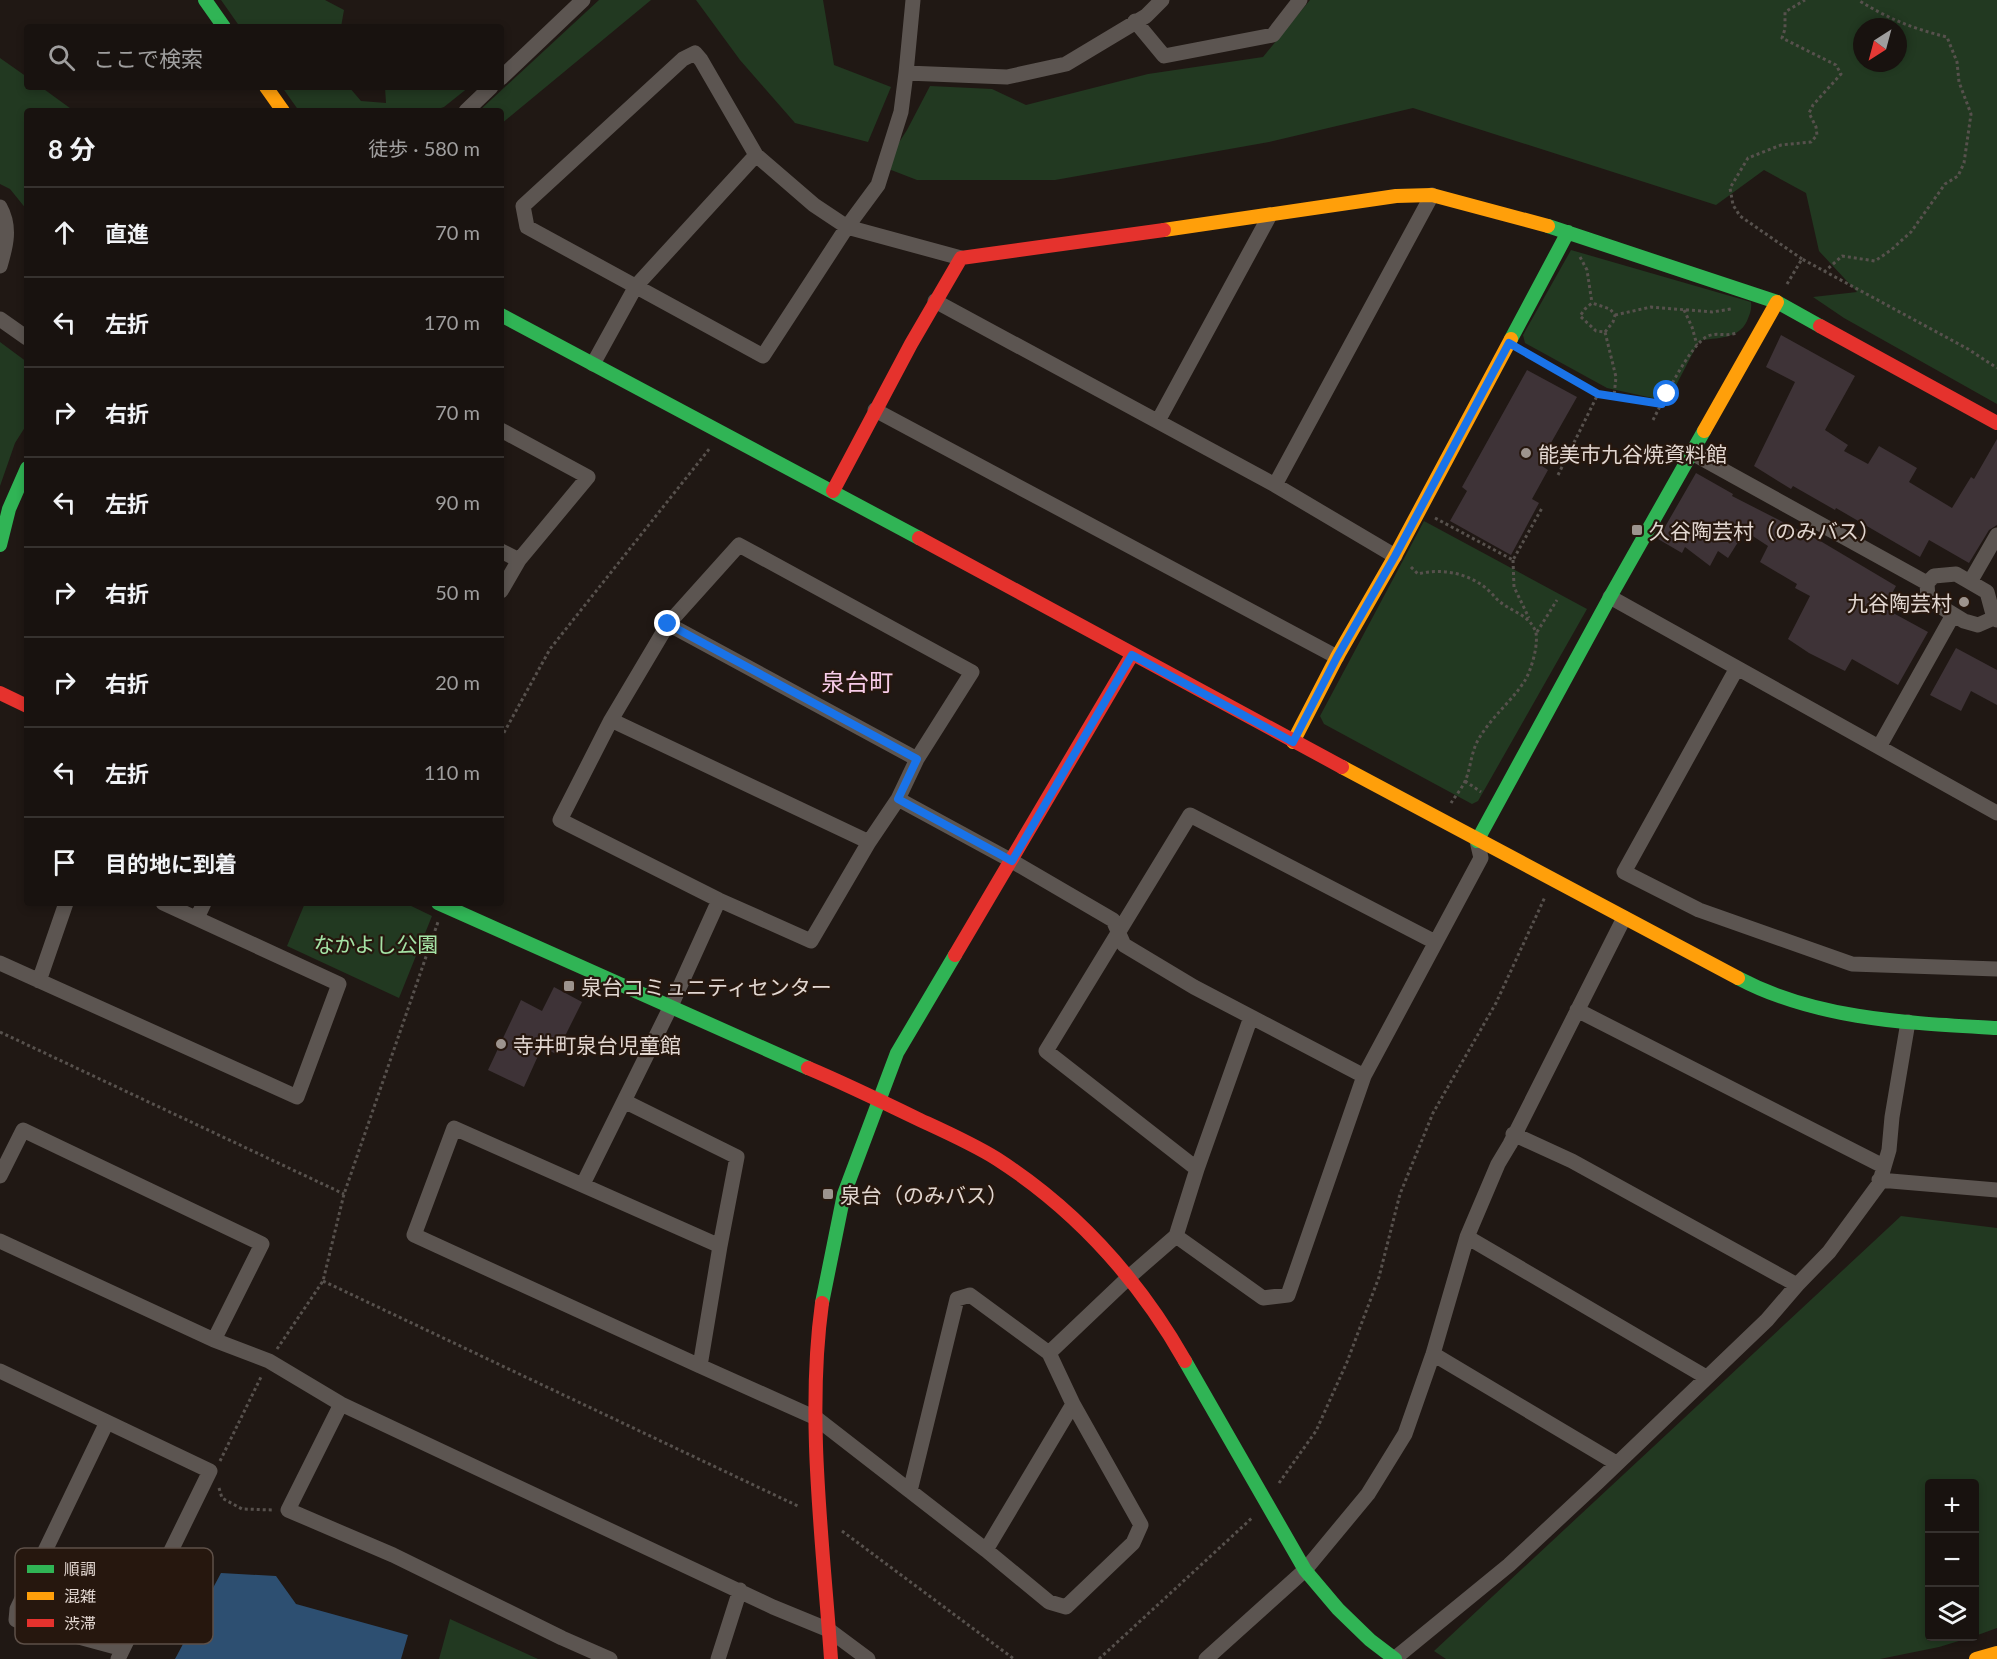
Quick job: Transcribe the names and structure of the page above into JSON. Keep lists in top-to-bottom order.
{
  "districts": ["泉台町"],
  "parks": ["なかよし公園"],
  "places": {
    "other": ["能美市九谷焼資料館", "九谷陶芸村", "寺井町泉台児童館"],
    "transit": ["久谷陶芸村（のみバス）", "泉台コミュニティセンター", "泉台（のみバス）"]
  },
  "legend": ["順調", "混雑", "渋滞"],
  "north": "bottom left",
  "page": {
    "search": "ここで検索",
    "heading": ["8 分", "徒歩 · 580 m"],
    "list": [
      ["直進", "70 m"],
      ["左折", "170 m"],
      ["右折", "70 m"],
      ["左折", "90 m"],
      ["右折", "50 m"],
      ["右折", "20 m"],
      ["左折", "110 m"],
      "目的地に到着"
    ],
    "map_buttons": ["+", "−"]
  }
}
